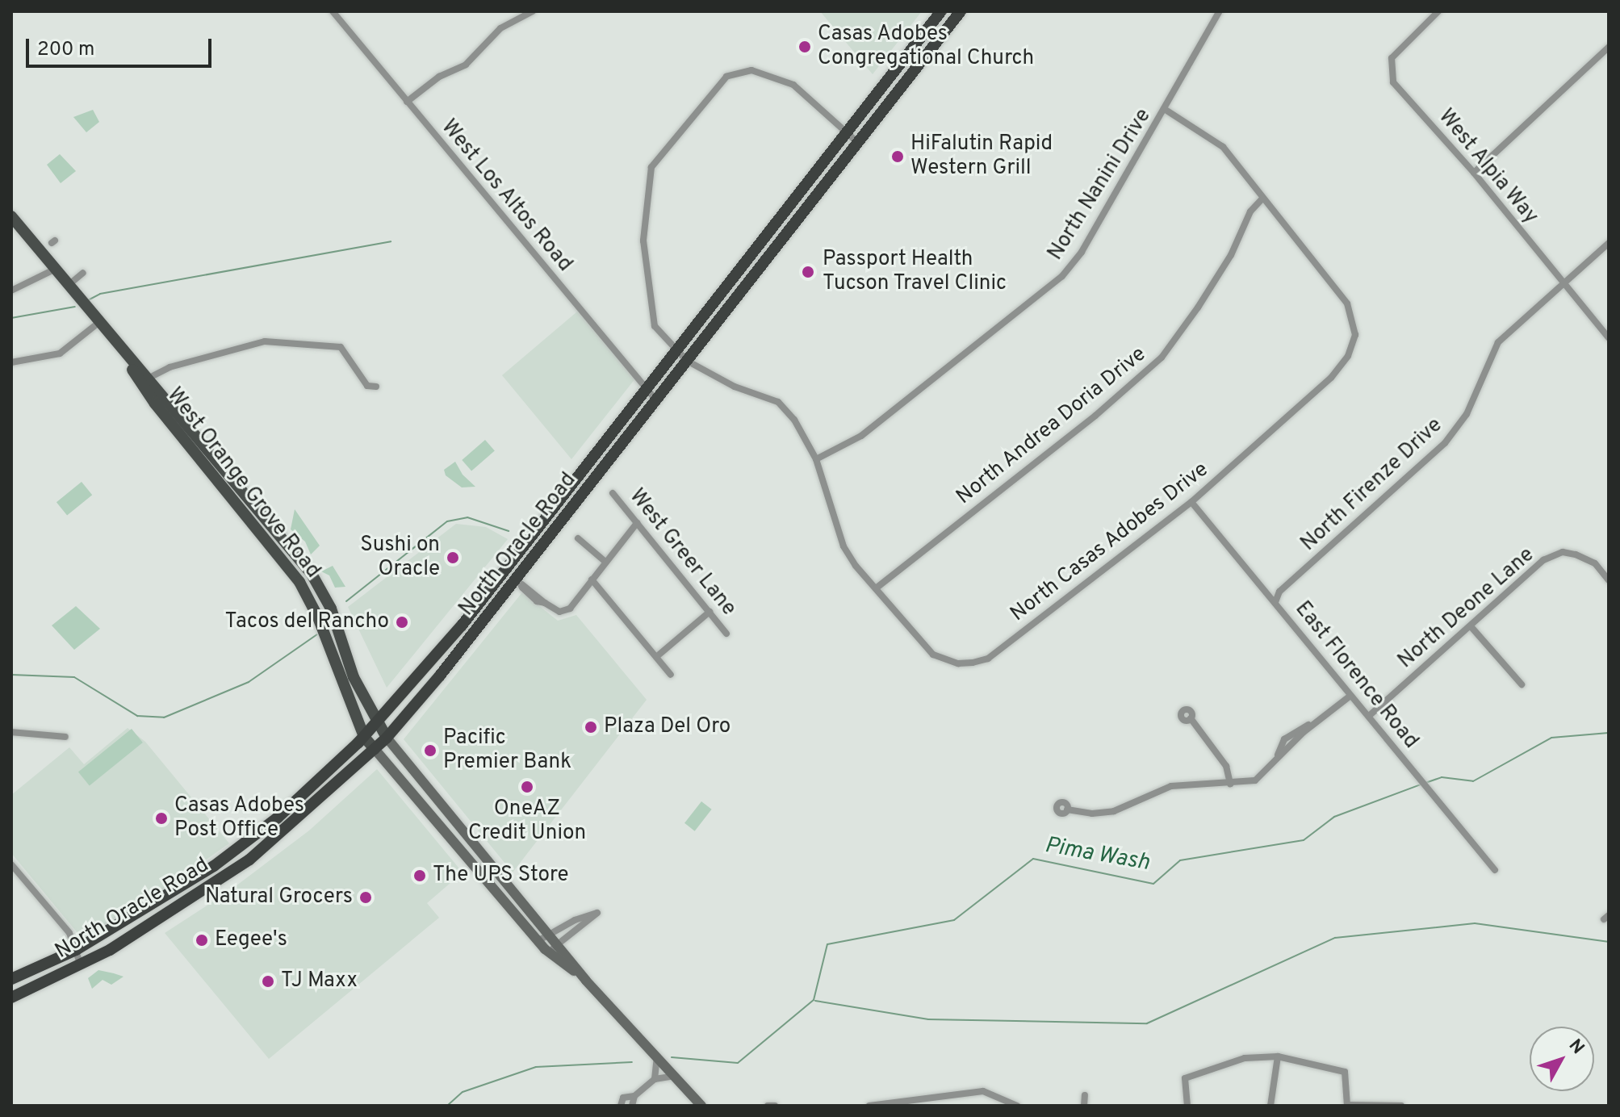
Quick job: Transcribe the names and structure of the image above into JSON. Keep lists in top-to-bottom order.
{
  "streets": {
    "highway": ["North Oracle Road"],
    "main road": ["West Orange Grove Road"],
    "street": [
      "West Alpia Way",
      "North Nanini Drive",
      "West Los Altos Road",
      "North Andrea Doria Drive",
      "North Firenze Drive",
      "North Casas Adobes Drive",
      "West Greer Lane",
      "North Deone Lane",
      "East Florence Road"
    ]
  },
  "crossings": [
    ["West Alpia Way", "North Firenze Drive"],
    ["North Nanini Drive", "North Casas Adobes Drive"],
    ["West Los Altos Road", "North Oracle Road"],
    ["North Andrea Doria Drive", "North Casas Adobes Drive"],
    ["West Orange Grove Road", "North Oracle Road"],
    ["North Firenze Drive", "East Florence Road"],
    ["North Casas Adobes Drive", "North Oracle Road"],
    ["North Casas Adobes Drive", "East Florence Road"],
    ["North Deone Lane", "East Florence Road"]
  ],
  "water": ["Pima Wash"],
  "places": [
    "Casas Adobes Congregational Church",
    "HiFalutin Rapid Western Grill",
    "Passport Health Tucson Travel Clinic",
    "Sushi on Oracle",
    "Tacos del Rancho",
    "Plaza Del Oro",
    "Pacific Premier Bank",
    "OneAZ Credit Union",
    "Casas Adobes Post Office",
    "The UPS Store",
    "Natural Grocers",
    "Eegee's",
    "TJ Maxx"
  ],
  "scale_bar": "200 m",
  "north": "top right"
}
